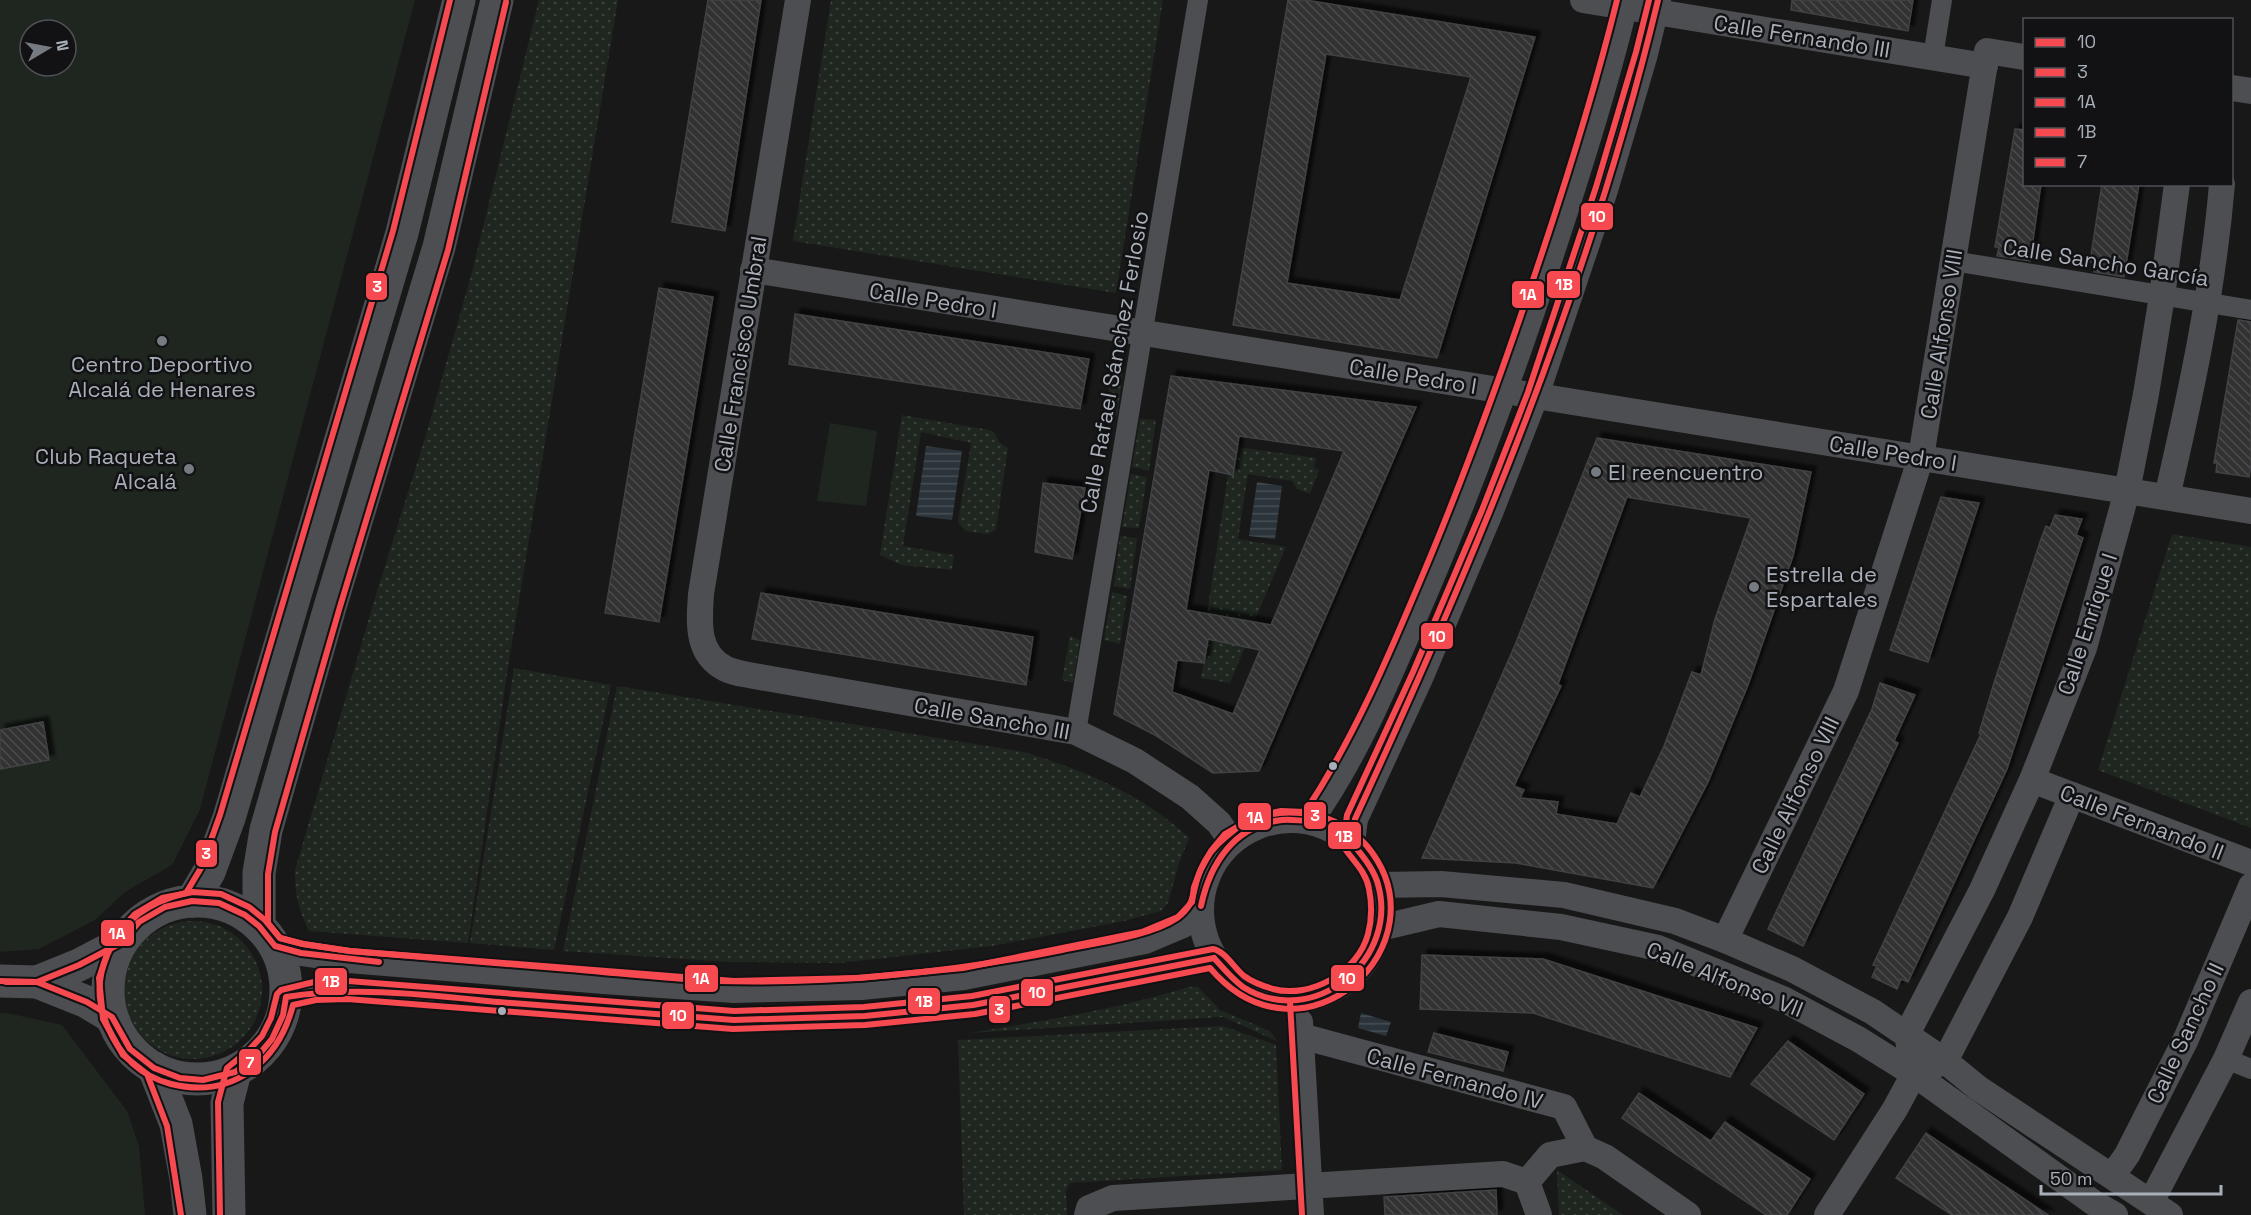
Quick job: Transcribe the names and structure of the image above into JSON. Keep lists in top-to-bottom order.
{
  "streets": {
    "street": [
      "Calle Fernando III",
      "Calle Sancho García",
      "Calle Pedro I",
      "Calle Alfonso VIII",
      "Calle Francisco Umbral",
      "Calle Rafael Sánchez Ferlosio",
      "Calle Enrique I",
      "Calle Sancho III",
      "Calle Fernando II",
      "Calle Alfonso VII",
      "Calle Sancho II",
      "Calle Fernando IV"
    ]
  },
  "crossings": [
    ["Calle Fernando III", "Calle Alfonso VIII"],
    ["Calle Sancho García", "Calle Alfonso VIII"],
    ["Calle Sancho García", "Calle Enrique I"],
    ["Calle Pedro I", "Calle Alfonso VIII"],
    ["Calle Pedro I", "Calle Francisco Umbral"],
    ["Calle Pedro I", "Calle Rafael Sánchez Ferlosio"],
    ["Calle Pedro I", "Calle Enrique I"],
    ["Calle Alfonso VIII", "Calle Alfonso VII"],
    ["Calle Francisco Umbral", "Calle Sancho III"],
    ["Calle Rafael Sánchez Ferlosio", "Calle Sancho III"],
    ["Calle Enrique I", "Calle Fernando II"],
    ["Calle Enrique I", "Calle Alfonso VII"],
    ["Calle Sancho III", "Calle Alfonso VII"],
    ["Calle Alfonso VII", "Calle Sancho II"]
  ],
  "places": [
    "Centro Deportivo Alcalá de Henares",
    "Club Raqueta Alcalá",
    "El reencuentro",
    "Estrella de Espartales"
  ],
  "lines": [
    "transit line 10",
    "transit line 3",
    "transit line 1A",
    "transit line 1B",
    "transit line 7"
  ],
  "legend": [
    "10",
    "3",
    "1A",
    "1B",
    "7"
  ],
  "scale_bar": "50 m",
  "north": "right"
}
